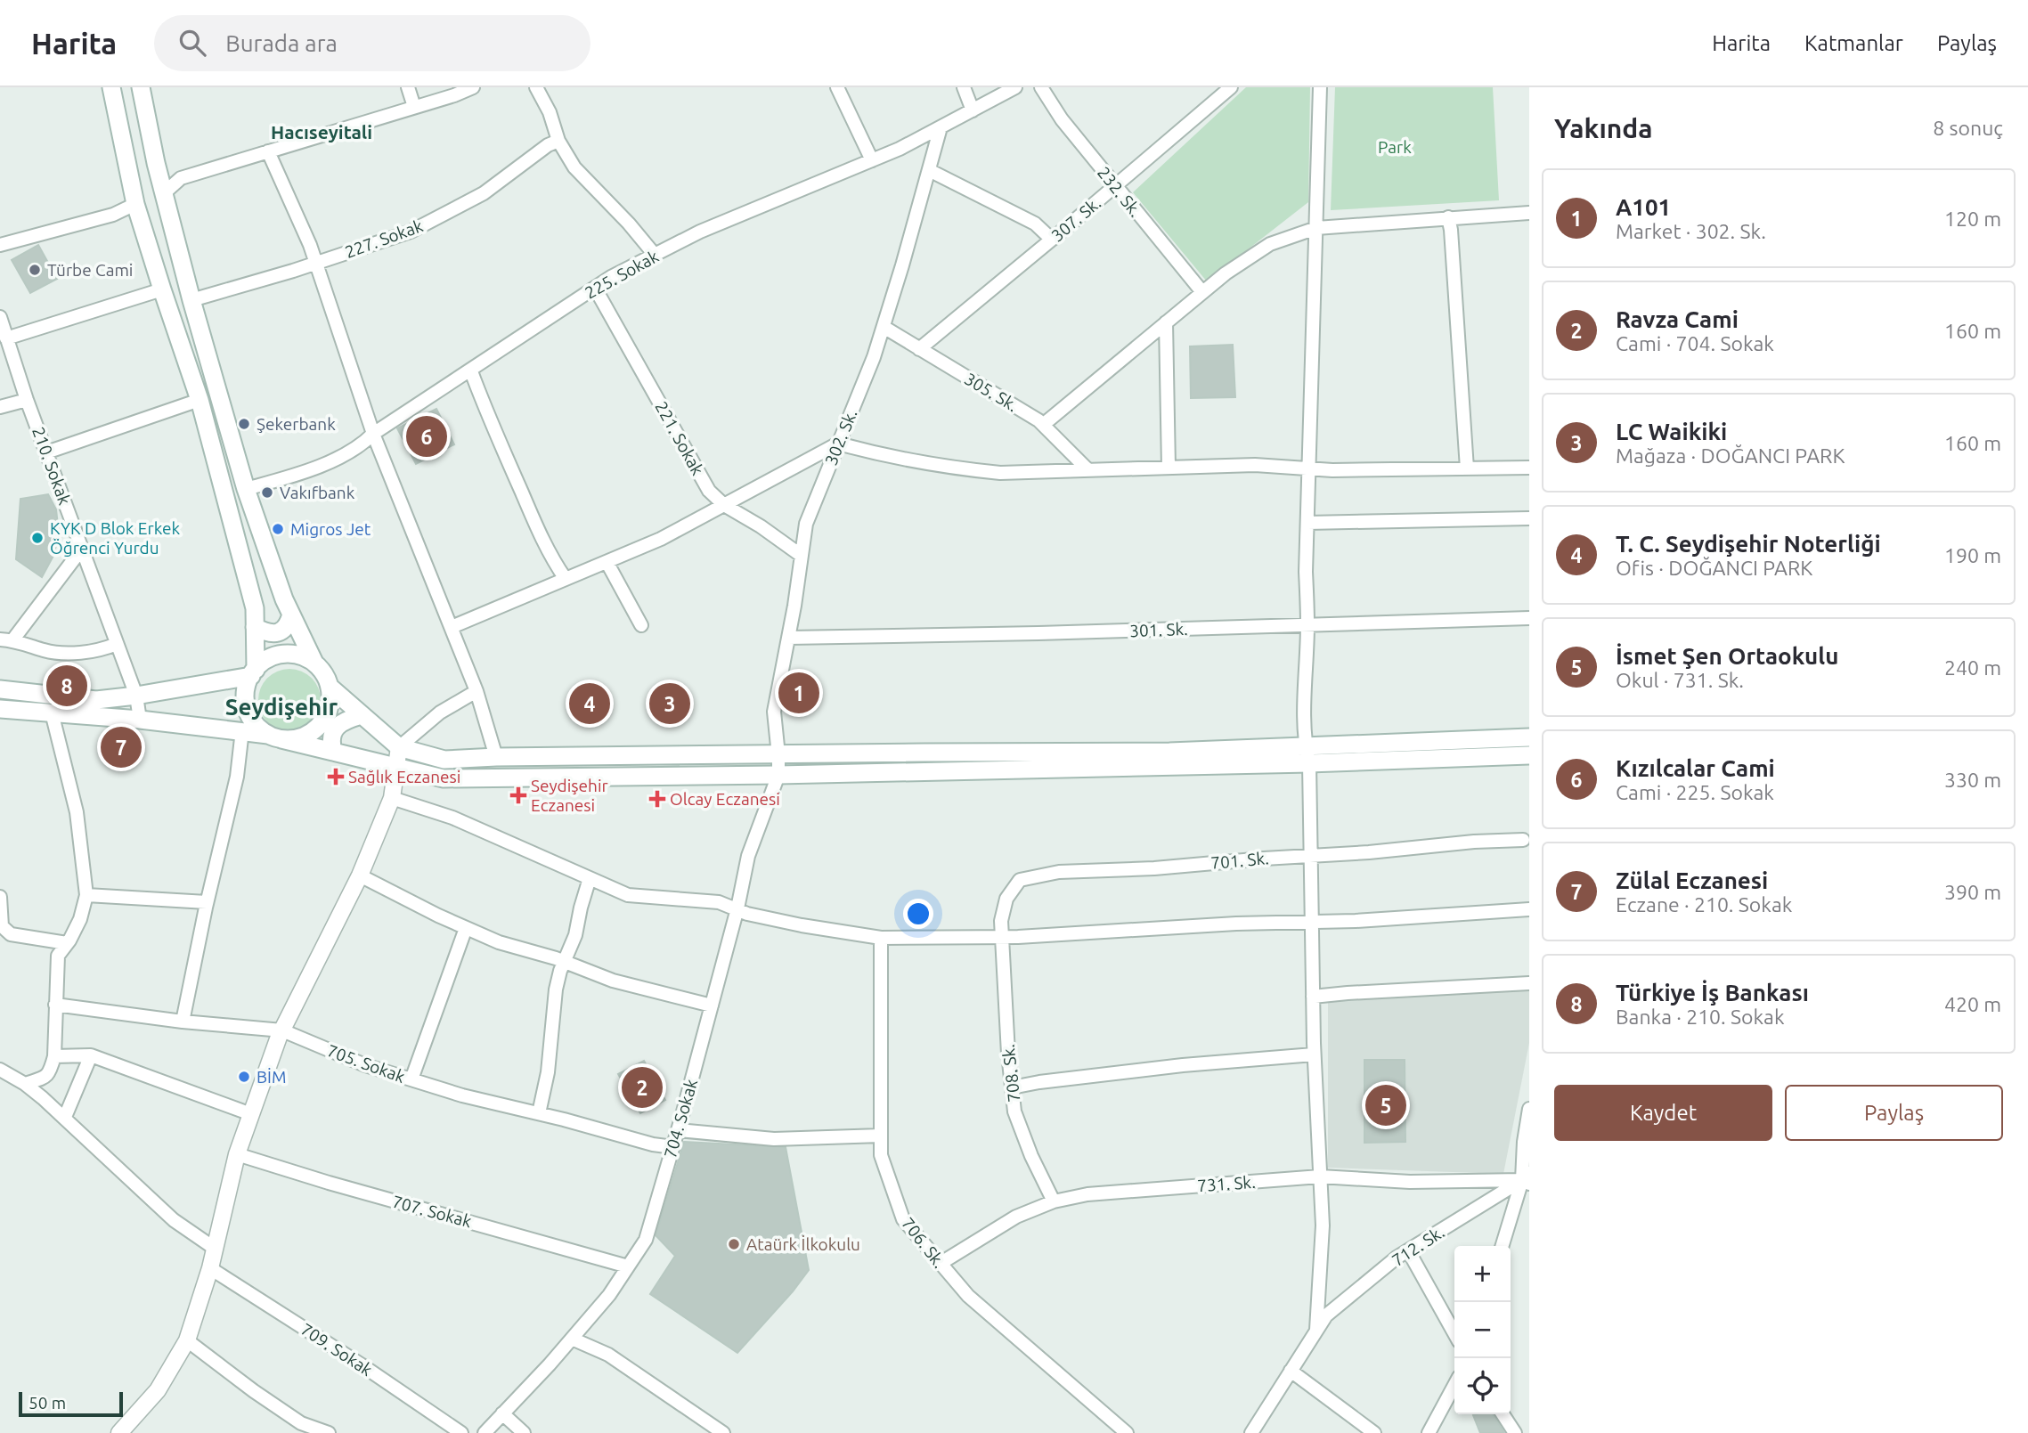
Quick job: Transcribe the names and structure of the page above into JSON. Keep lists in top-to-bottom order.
{
  "streets": {
    "street": [
      "232. Sk.",
      "307. Sk.",
      "227. Sokak",
      "225. Sokak",
      "305. Sk.",
      "302. Sk.",
      "221. Sokak",
      "210. Sokak",
      "301. Sk.",
      "701. Sk.",
      "705. Sokak",
      "708. Sk.",
      "704. Sokak",
      "731. Sk.",
      "707. Sokak",
      "706. Sk.",
      "712. Sk.",
      "709. Sokak"
    ]
  },
  "crossings": [
    ["232. Sk.", "307. Sk."],
    ["307. Sk.", "305. Sk."],
    ["225. Sokak", "302. Sk."],
    ["225. Sokak", "221. Sokak"],
    ["305. Sk.", "302. Sk."],
    ["302. Sk.", "221. Sokak"],
    ["302. Sk.", "301. Sk."],
    ["302. Sk.", "704. Sokak"],
    ["701. Sk.", "708. Sk."],
    ["705. Sokak", "704. Sokak"],
    ["708. Sk.", "731. Sk."],
    ["704. Sokak", "707. Sokak"],
    ["731. Sk.", "706. Sk."],
    ["731. Sk.", "712. Sk."]
  ],
  "districts": ["Hacıseyitali", "Seydişehir"],
  "parks": ["Park"],
  "places": {
    "other": [
      "Türbe Cami",
      "Şekerbank",
      "Vakıfbank",
      "Migros Jet",
      "KYK D Blok Erkek Öğrenci Yurdu",
      "BİM",
      "Ataürk İlkokulu"
    ],
    "health": ["Sağlık Eczanesi", "Seydişehir Eczanesi", "Olcay Eczanesi"]
  },
  "scale_bar": "50 m",
  "page": {
    "header": "Harita",
    "search": "Burada ara",
    "nav": ["Harita", "Katmanlar", "Paylaş"],
    "heading": ["Yakında", "8 sonuç"],
    "list": [
      {
        "mark": "1",
        "name": "A101",
        "note": "Market · 302. Sk.",
        "value": "120 m"
      },
      {
        "mark": "2",
        "name": "Ravza Cami",
        "note": "Cami · 704. Sokak",
        "value": "160 m"
      },
      {
        "mark": "3",
        "name": "LC Waikiki",
        "note": "Mağaza · DOĞANCI PARK",
        "value": "160 m"
      },
      {
        "mark": "4",
        "name": "T. C. Seydişehir Noterliği",
        "note": "Ofis · DOĞANCI PARK",
        "value": "190 m"
      },
      {
        "mark": "5",
        "name": "İsmet Şen Ortaokulu",
        "note": "Okul · 731. Sk.",
        "value": "240 m"
      },
      {
        "mark": "6",
        "name": "Kızılcalar Cami",
        "note": "Cami · 225. Sokak",
        "value": "330 m"
      },
      {
        "mark": "7",
        "name": "Zülal Eczanesi",
        "note": "Eczane · 210. Sokak",
        "value": "390 m"
      },
      {
        "mark": "8",
        "name": "Türkiye İş Bankası",
        "note": "Banka · 210. Sokak",
        "value": "420 m"
      }
    ],
    "pins": [
      "6",
      "8",
      "1",
      "3",
      "4",
      "7",
      "2",
      "5"
    ],
    "buttons": ["Kaydet", "Paylaş"],
    "map_buttons": ["+", "−"],
    "scale": "50 m"
  }
}
